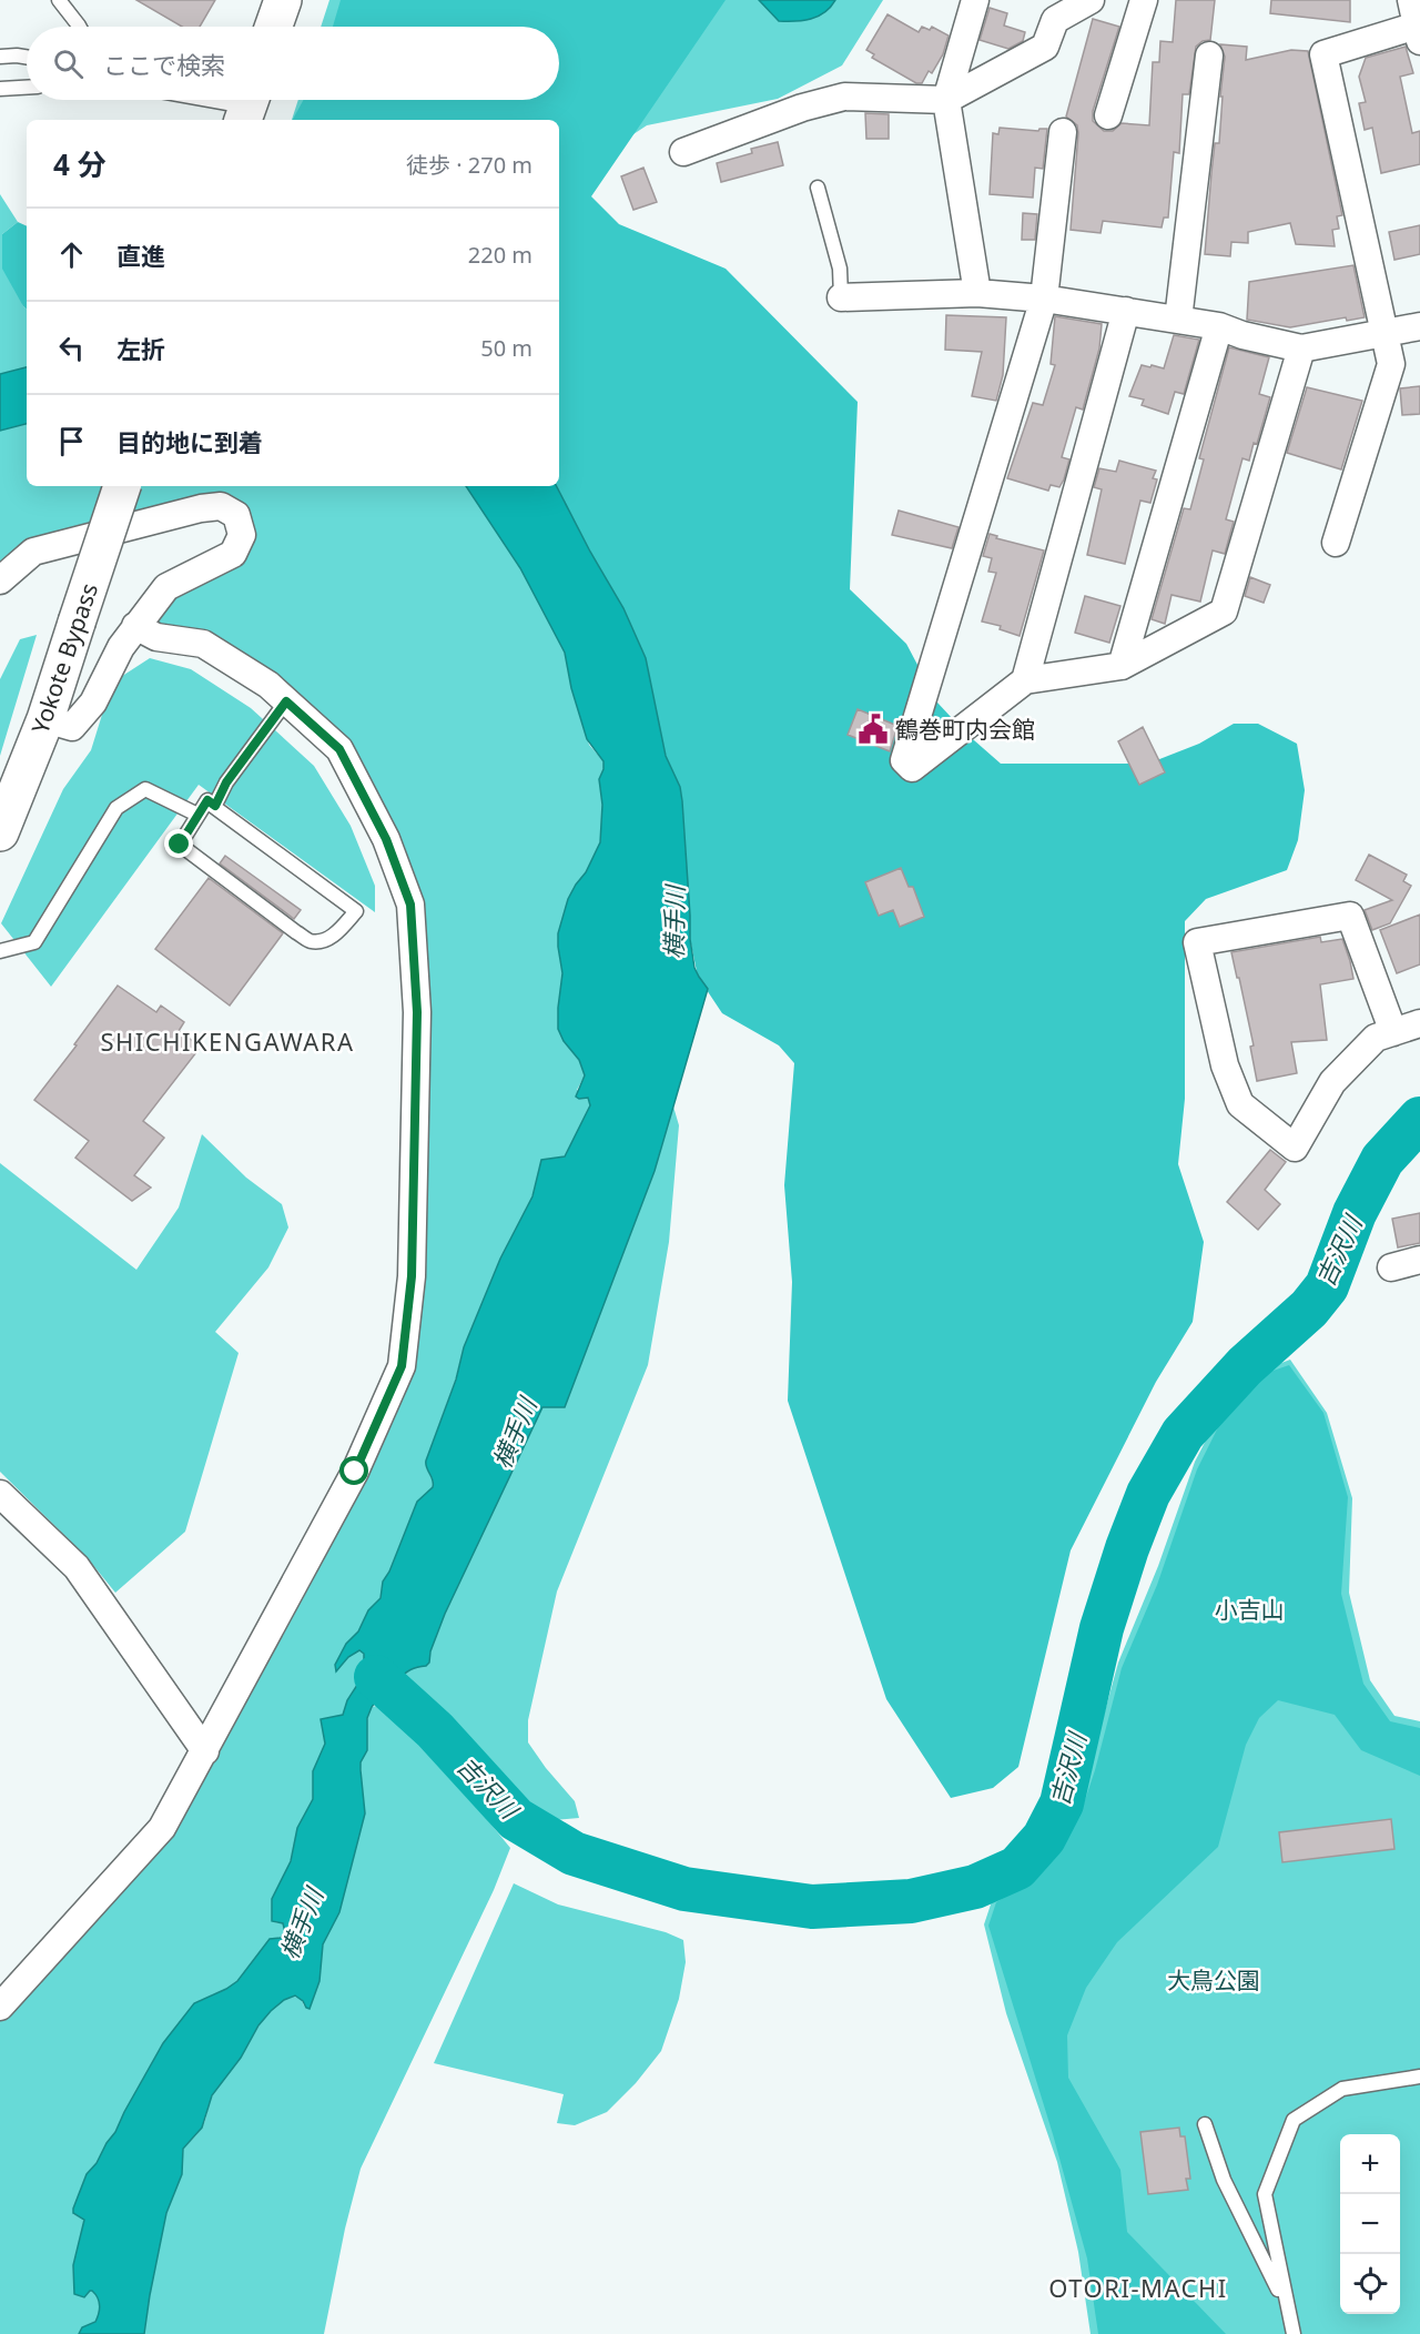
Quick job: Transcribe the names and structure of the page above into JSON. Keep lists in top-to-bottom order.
{
  "streets": {
    "highway": ["Yokote Bypass"]
  },
  "districts": ["SHICHIKENGAWARA", "OTORI-MACHI"],
  "water": ["横手川", "吉沢川"],
  "parks": ["小吉山", "大鳥公園"],
  "places": {
    "public building": ["鶴巻町内会館"]
  },
  "page": {
    "search": "ここで検索",
    "heading": ["4 分", "徒歩 · 270 m"],
    "list": [
      ["直進", "220 m"],
      ["左折", "50 m"],
      "目的地に到着"
    ],
    "map_buttons": ["+", "−"]
  }
}
